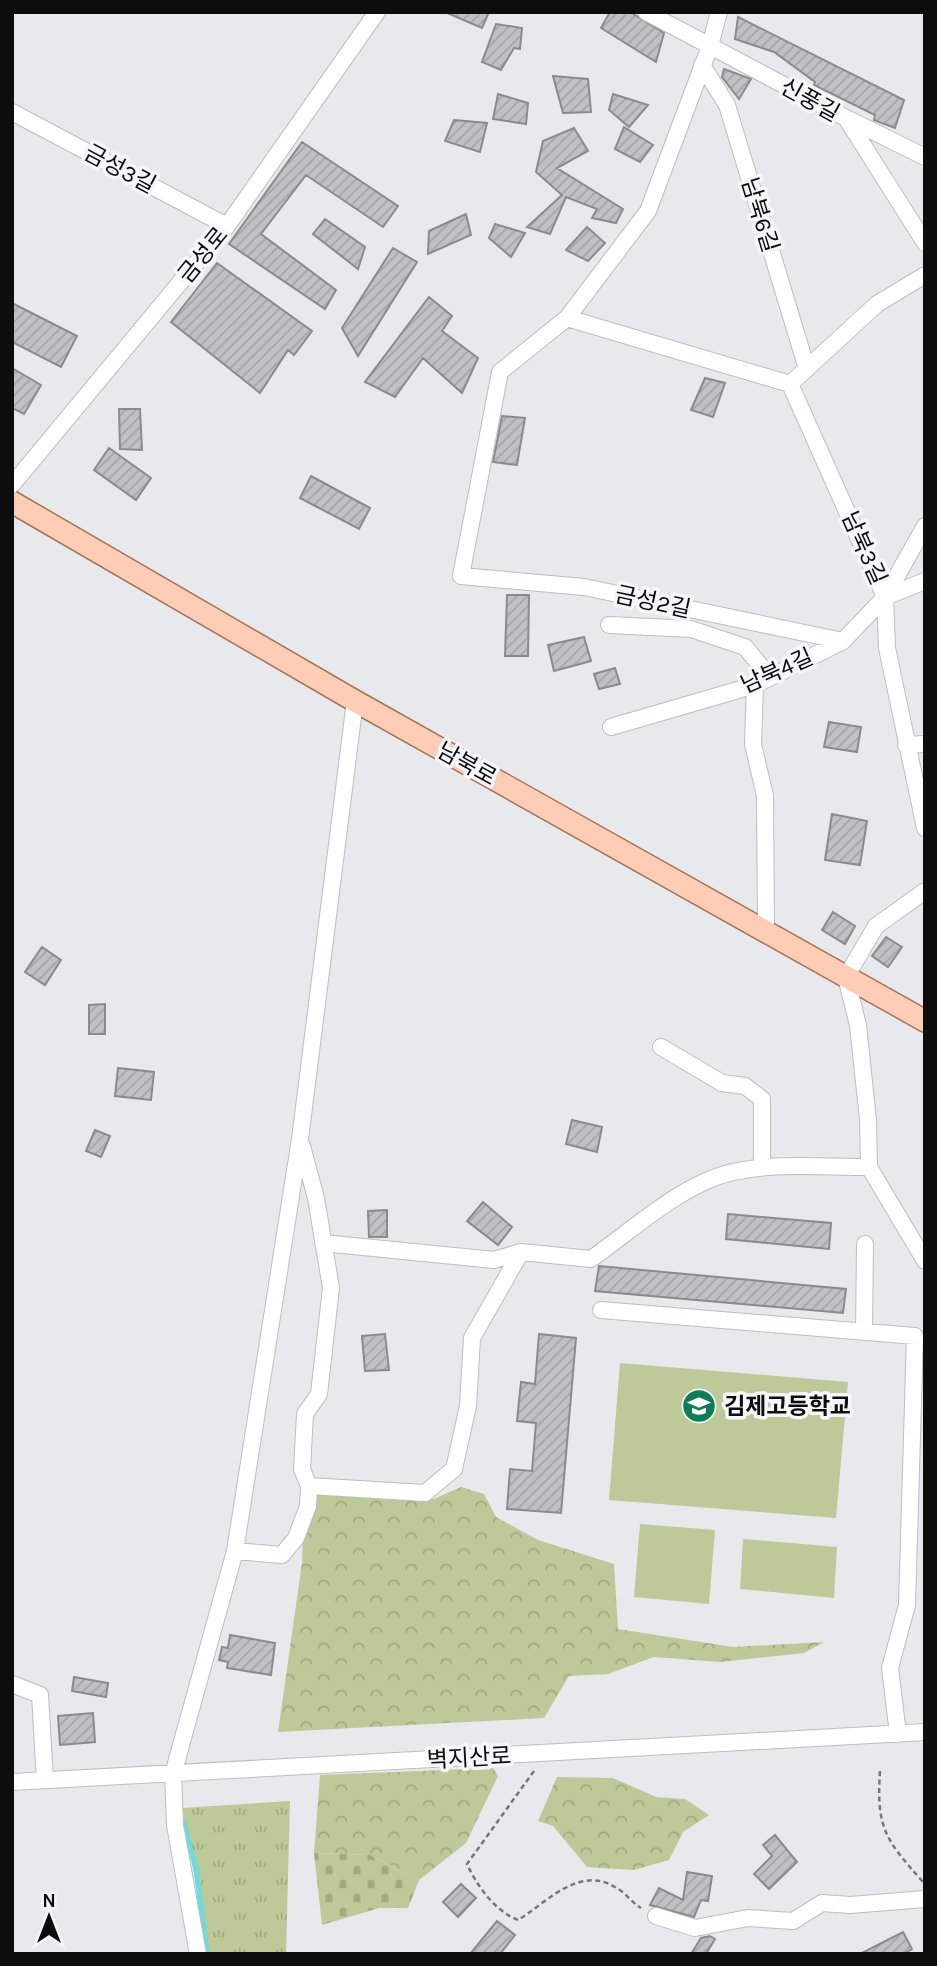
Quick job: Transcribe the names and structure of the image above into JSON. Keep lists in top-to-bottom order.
{
  "streets": {
    "main road": ["남북로"],
    "street": [
      "신풍길",
      "금성3길",
      "남북6길",
      "금성로",
      "남북3길",
      "금성2길",
      "남북4길",
      "벽지산로"
    ]
  },
  "crossings": [
    ["금성3길", "금성로"],
    ["남북3길", "남북4길"],
    ["금성2길", "남북4길"]
  ],
  "places": {
    "school or university": ["김제고등학교"]
  },
  "north": "top"
}
